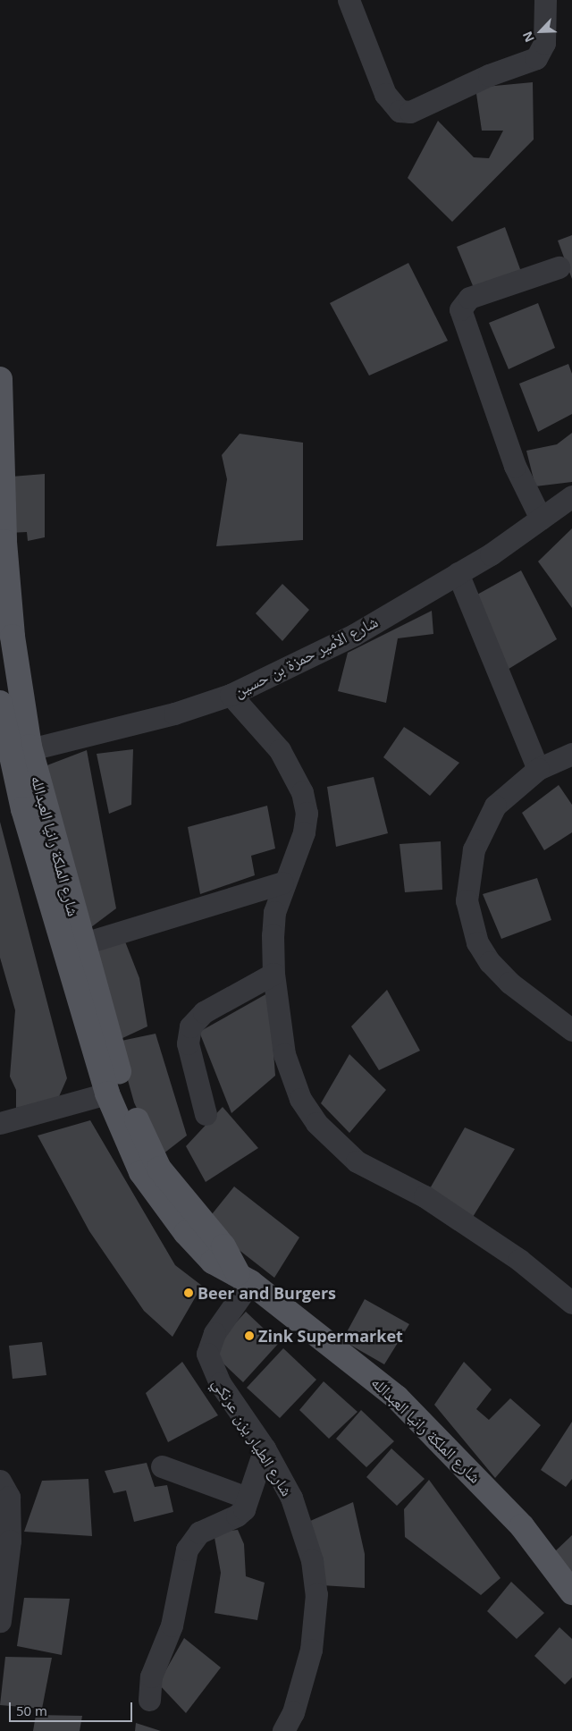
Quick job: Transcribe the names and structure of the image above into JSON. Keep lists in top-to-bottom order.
{
  "streets": {
    "main road": ["شارع الملكة رانيا العبدالله"],
    "street": ["شارع الأمير حمزة بن حسين", "شارع الطيار يزن عرنكي"]
  },
  "crossings": [
    ["شارع الأمير حمزة بن حسين", "شارع الملكة رانيا العبدالله"],
    ["شارع الملكة رانيا العبدالله", "شارع الطيار يزن عرنكي"]
  ],
  "places": ["Beer and Burgers", "Zink Supermarket"],
  "scale_bar": "50 m",
  "north": "bottom left"
}
